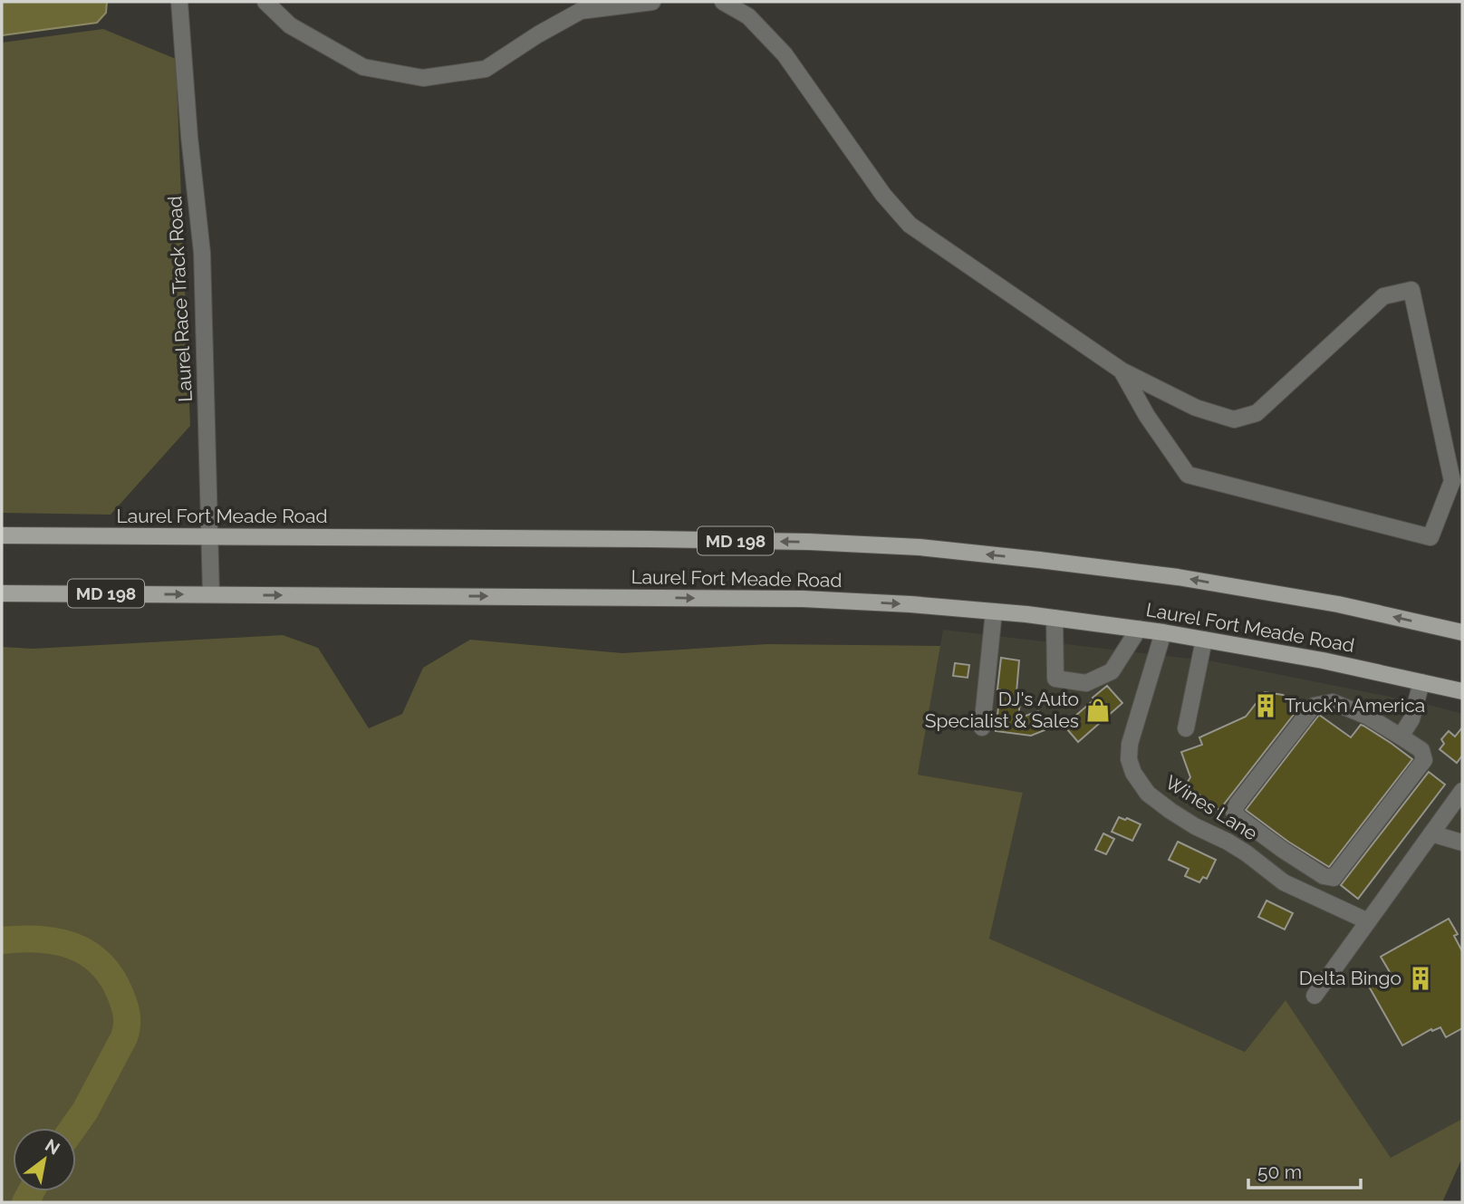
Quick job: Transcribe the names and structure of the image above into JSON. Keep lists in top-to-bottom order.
{
  "streets": {
    "main road": ["Laurel Fort Meade Road", "MD 198"],
    "street": ["Laurel Race Track Road", "Wines Lane"]
  },
  "crossings": [
    ["Laurel Race Track Road", "Laurel Fort Meade Road"],
    ["Laurel Fort Meade Road", "Wines Lane"]
  ],
  "places": {
    "building": ["Truck'n America", "Delta Bingo"],
    "shop": ["DJ's Auto Specialist & Sales"]
  },
  "scale_bar": "50 m",
  "north": "top right"
}
